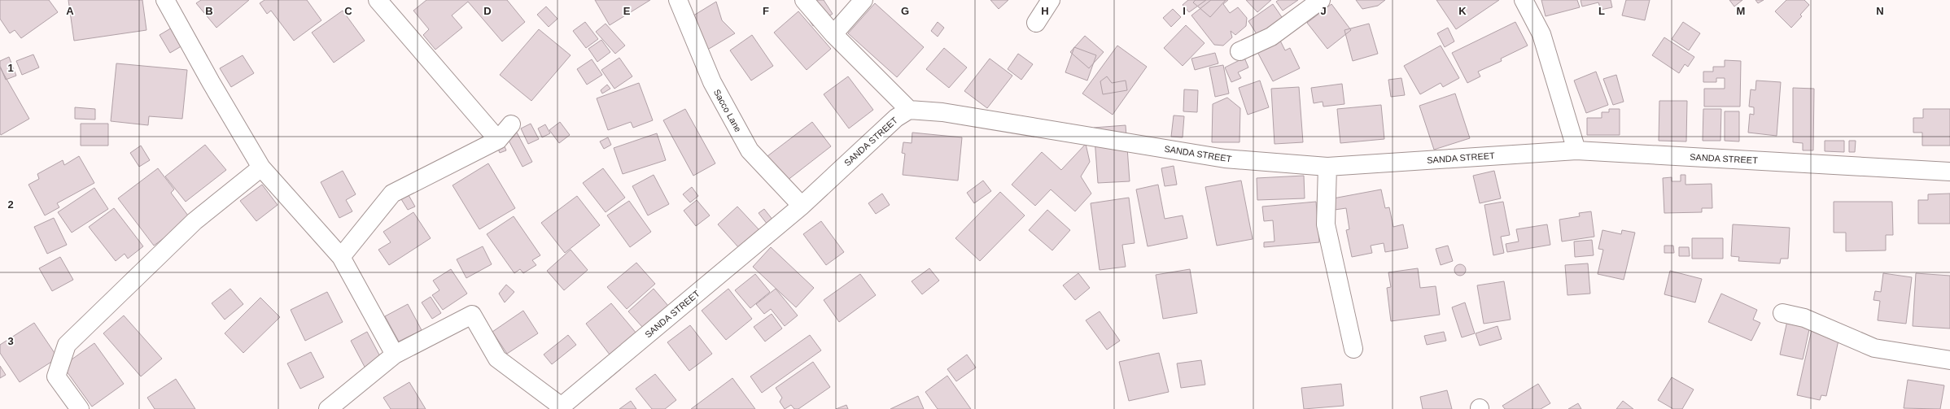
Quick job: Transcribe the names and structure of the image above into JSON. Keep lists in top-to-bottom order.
{
  "streets": {
    "street": ["Sacco Lane", "SANDA STREET"]
  },
  "crossings": [
    ["Sacco Lane", "SANDA STREET"]
  ],
  "grid": {
    "columns": [
      "A",
      "B",
      "C",
      "D",
      "E",
      "F",
      "G",
      "H",
      "I",
      "J",
      "K",
      "L",
      "M",
      "N"
    ],
    "rows": ["1", "2", "3"]
  }
}
